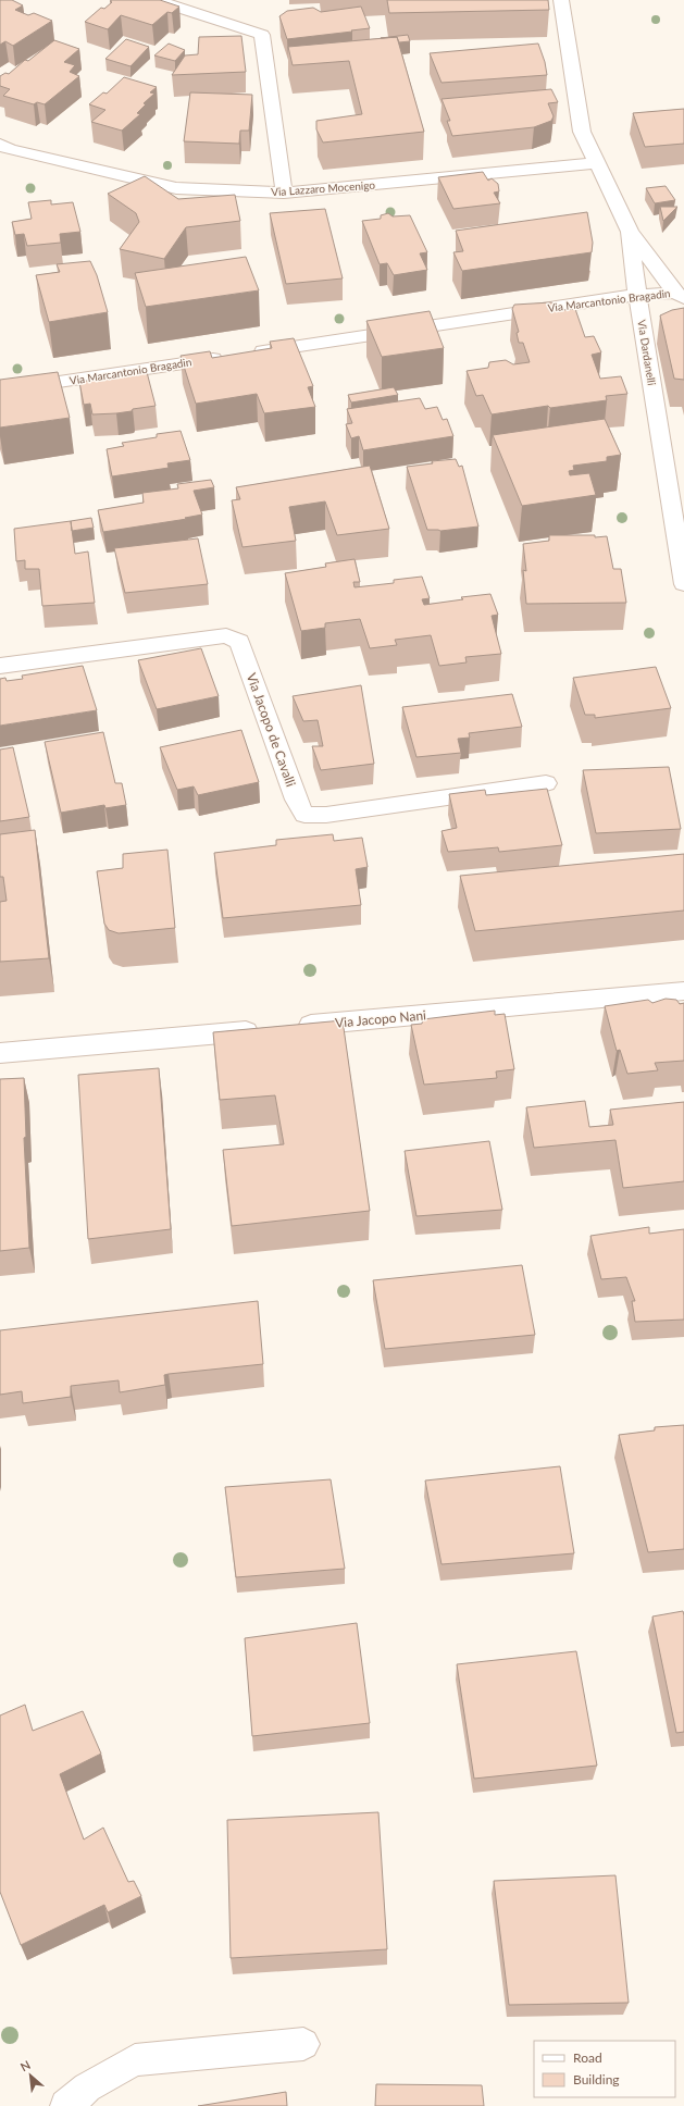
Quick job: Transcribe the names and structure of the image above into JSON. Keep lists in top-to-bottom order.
{
  "streets": {
    "street": [
      "Via Lazzaro Mocenigo",
      "Via Marcantonio Bragadin",
      "Via Dardanelli",
      "Via Jacopo de Cavalli",
      "Via Jacopo Nani"
    ]
  },
  "crossings": [
    ["Via Lazzaro Mocenigo", "Via Dardanelli"],
    ["Via Marcantonio Bragadin", "Via Dardanelli"]
  ],
  "legend": ["Road", "Building"],
  "north": "top left"
}
